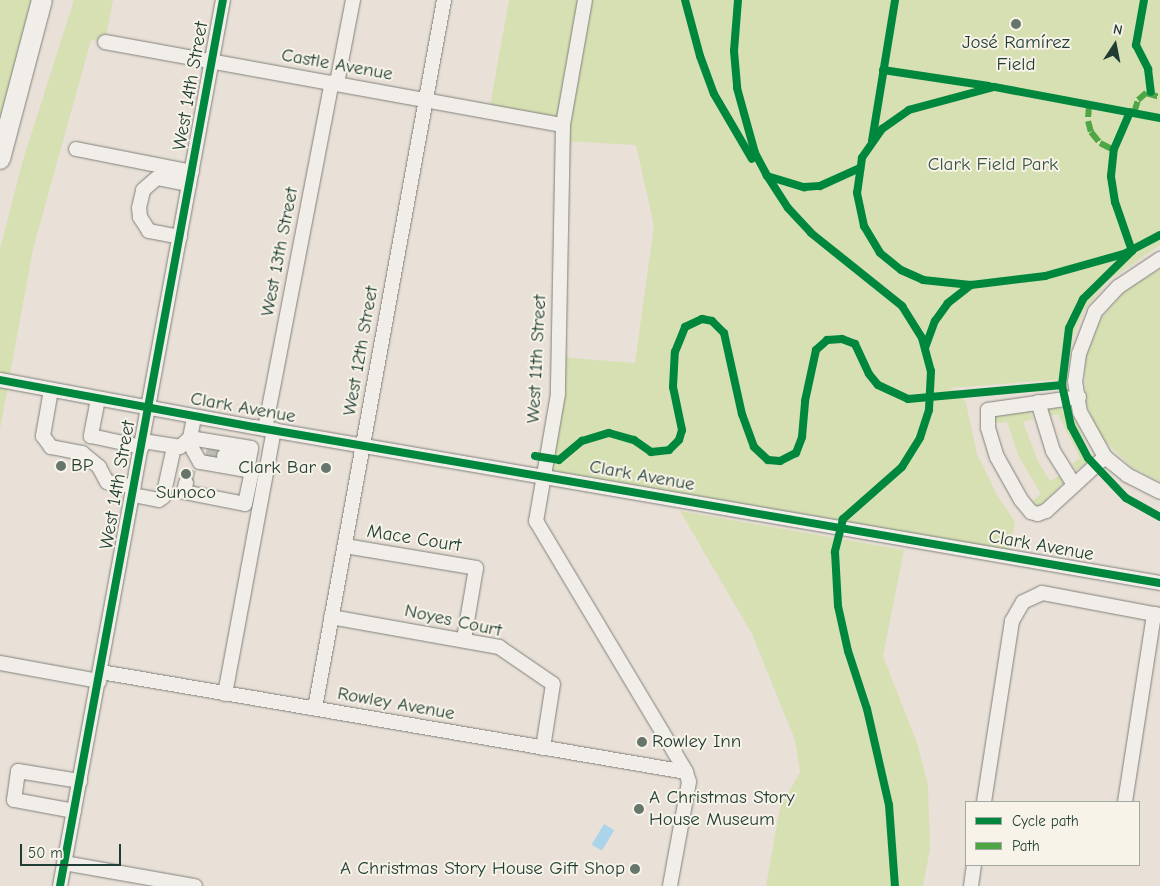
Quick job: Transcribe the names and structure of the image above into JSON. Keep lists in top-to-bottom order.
{
  "streets": {
    "street": [
      "Castle Avenue",
      "West 14th Street",
      "West 13th Street",
      "West 12th Street",
      "West 11th Street",
      "Clark Avenue",
      "Mace Court",
      "Noyes Court",
      "Rowley Avenue"
    ]
  },
  "crossings": [
    ["Castle Avenue", "West 14th Street"],
    ["Castle Avenue", "West 13th Street"],
    ["Castle Avenue", "West 12th Street"],
    ["Castle Avenue", "West 11th Street"],
    ["West 14th Street", "Clark Avenue"],
    ["West 14th Street", "Rowley Avenue"],
    ["West 13th Street", "Clark Avenue"],
    ["West 13th Street", "Rowley Avenue"],
    ["West 12th Street", "Clark Avenue"],
    ["West 12th Street", "Mace Court"],
    ["West 12th Street", "Noyes Court"],
    ["West 12th Street", "Rowley Avenue"],
    ["West 11th Street", "Clark Avenue"],
    ["West 11th Street", "Rowley Avenue"],
    ["Mace Court", "Noyes Court"],
    ["Noyes Court", "Rowley Avenue"]
  ],
  "parks": ["Clark Field Park"],
  "places": [
    "José Ramírez Field",
    "BP",
    "Clark Bar",
    "Sunoco",
    "Rowley Inn",
    "A Christmas Story House Museum",
    "A Christmas Story House Gift Shop"
  ],
  "legend": ["Cycle path", "Path"],
  "scale_bar": "50 m",
  "north": "top"
}
